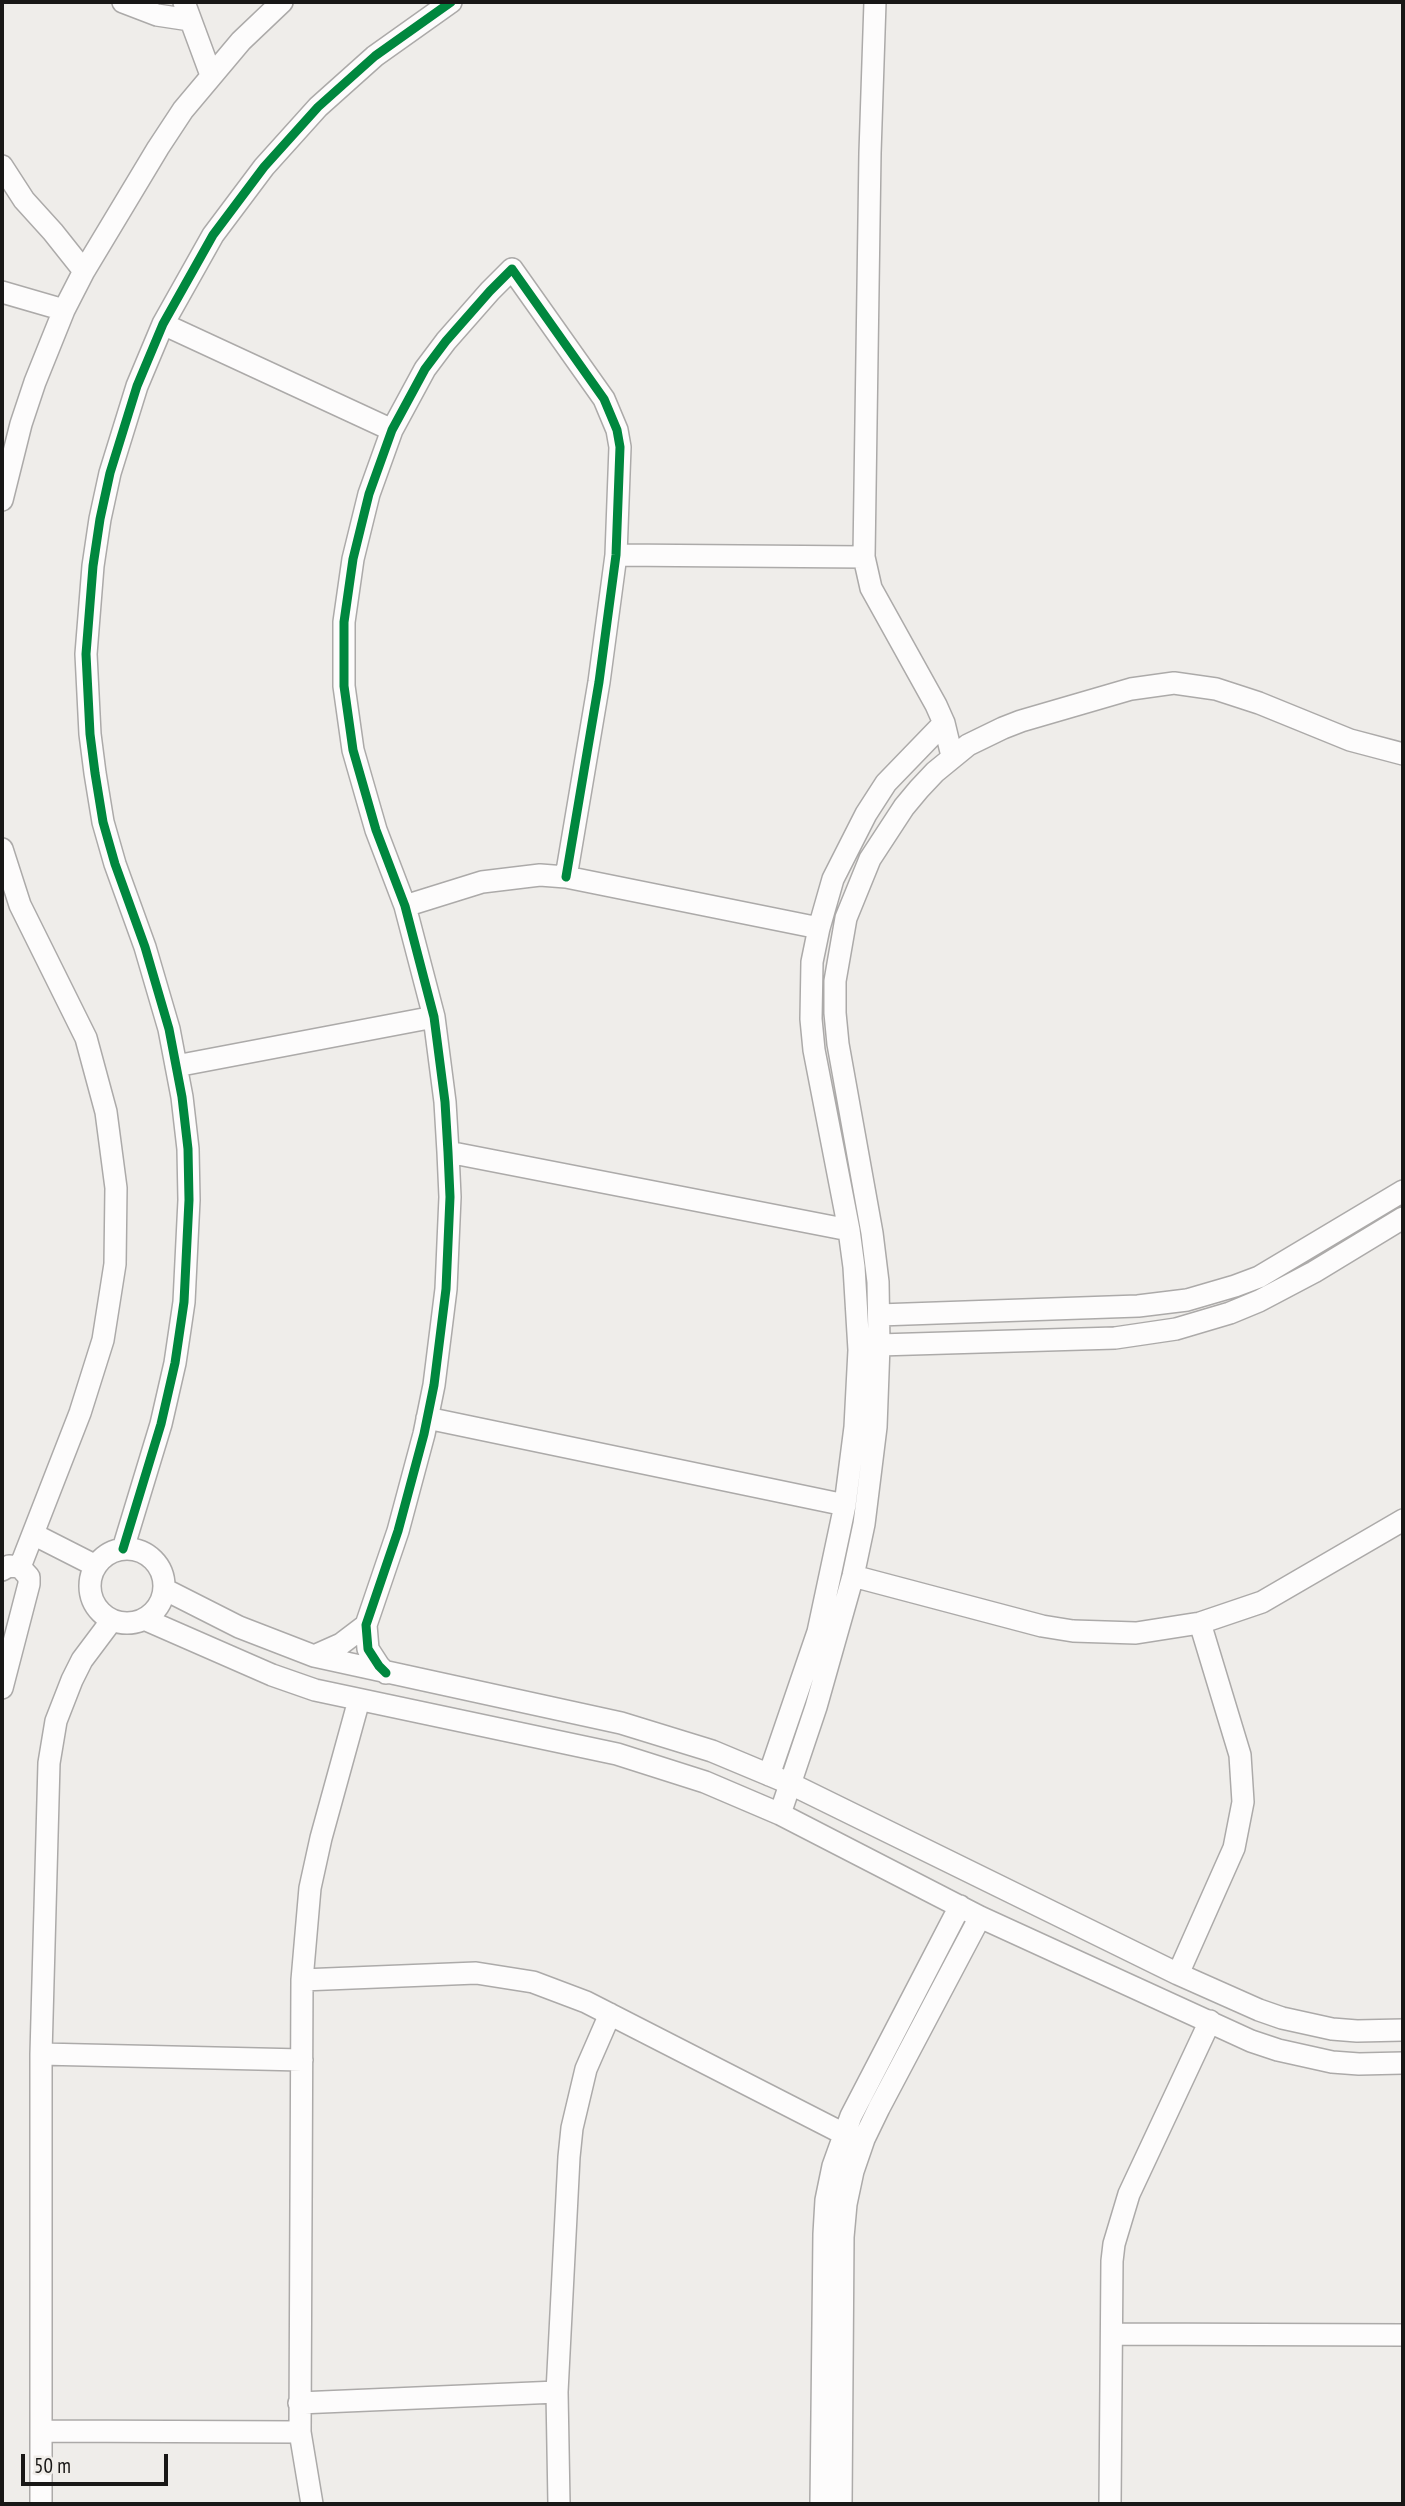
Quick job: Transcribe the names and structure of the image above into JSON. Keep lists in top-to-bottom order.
{
  "scale_bar": "50 m"
}
